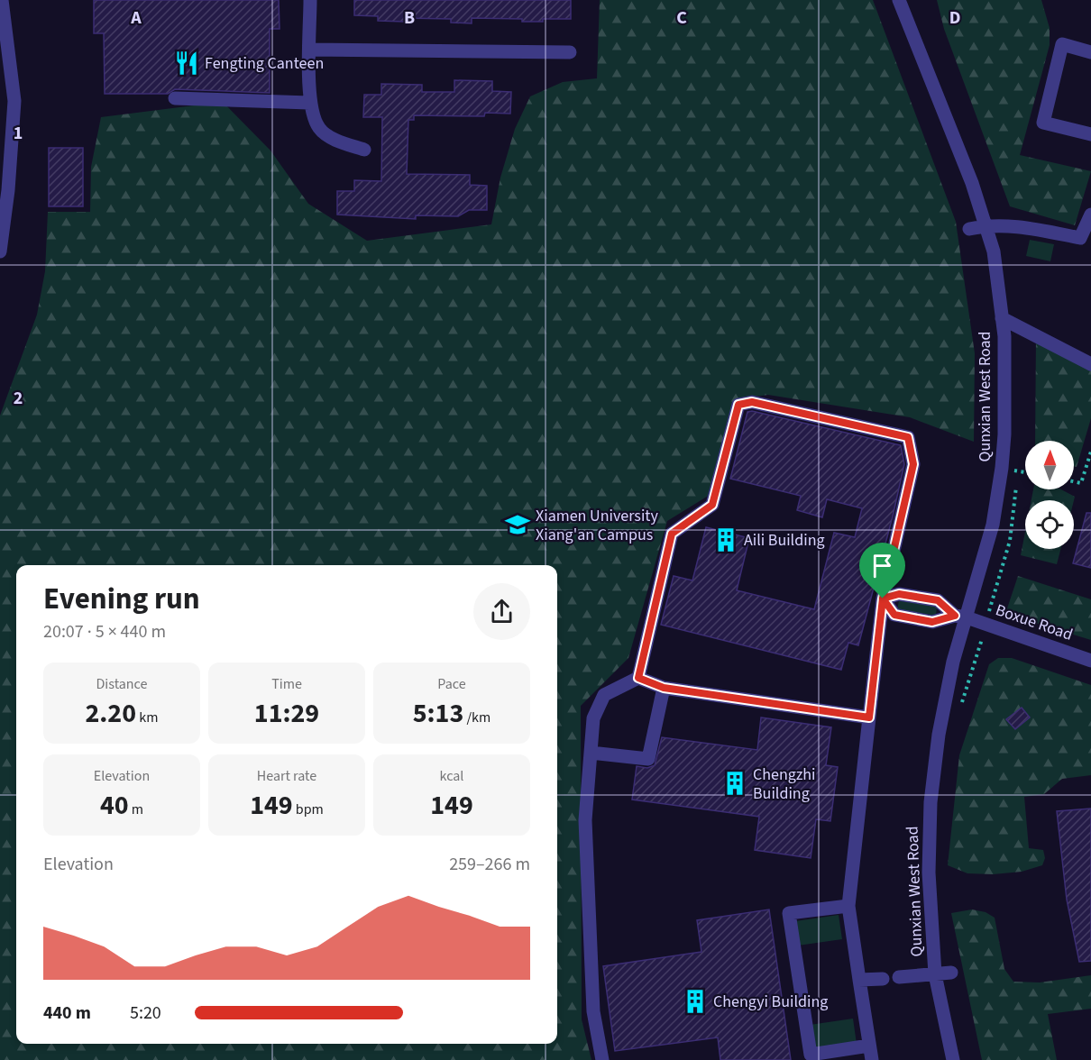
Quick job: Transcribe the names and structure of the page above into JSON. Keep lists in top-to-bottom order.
{
  "streets": {
    "street": ["Qunxian West Road", "Boxue Road"]
  },
  "crossings": [
    ["Qunxian West Road", "Boxue Road"]
  ],
  "places": {
    "restaurant": ["Fengting Canteen"],
    "school or university": ["Xiamen University Xiang'an Campus"],
    "building": ["Aili Building", "Chengzhi Building", "Chengyi Building"]
  },
  "north": "top",
  "page": {
    "heading": ["Evening run", "20:07 · 5 × 440 m"],
    "stats": [
      ["Distance", "2.20 km"],
      ["Time", "11:29"],
      ["Pace", "5:13 /km"],
      ["Elevation", "40 m"],
      ["Heart rate", "149 bpm"],
      ["kcal", "149"]
    ],
    "chart": ["Elevation", "259–266 m"],
    "list": [
      {
        "name": "440 m",
        "note": "5:20"
      }
    ]
  },
  "grid": {
    "columns": [
      "A",
      "B",
      "C",
      "D"
    ],
    "rows": ["1", "2"]
  }
}
